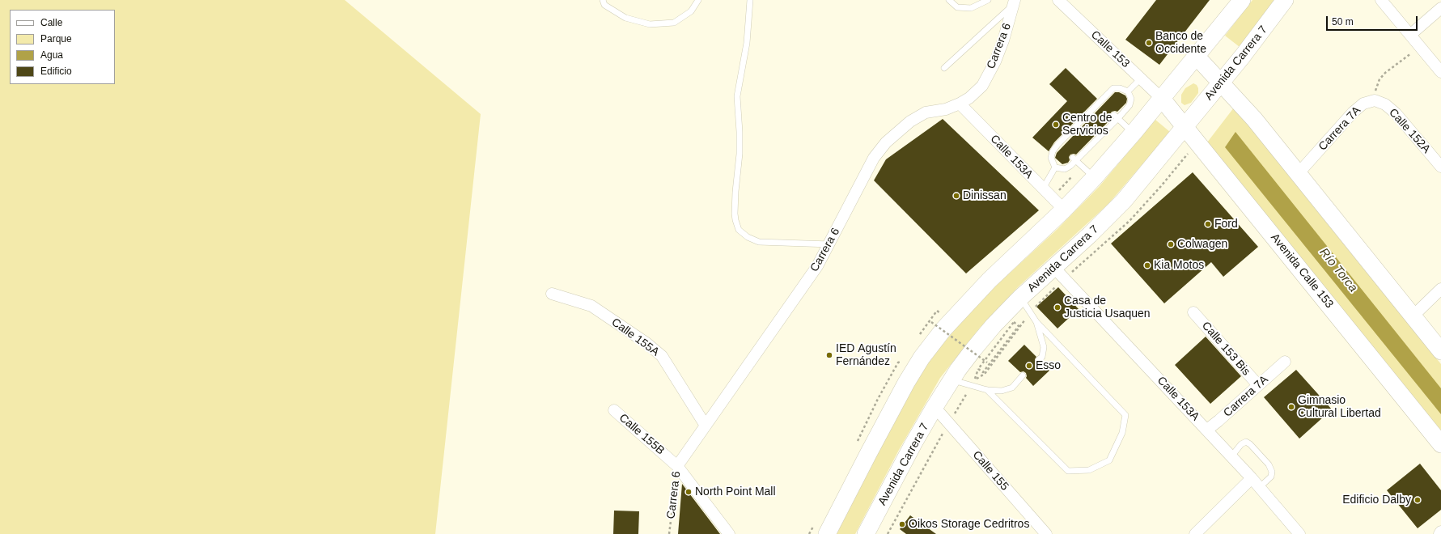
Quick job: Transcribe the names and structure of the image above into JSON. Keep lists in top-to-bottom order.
{
  "streets": {
    "main road": ["Avenida Carrera 7", "Avenida Calle 153"],
    "street": [
      "Carrera 6",
      "Calle 153",
      "Carrera 7A",
      "Calle 152A",
      "Calle 153A",
      "Calle 155A",
      "Calle 153 Bis",
      "Calle 155B",
      "Calle 155"
    ]
  },
  "crossings": [
    ["Carrera 6", "Calle 153A"],
    ["Carrera 6", "Calle 155A"],
    ["Carrera 6", "Calle 155B"],
    ["Calle 153", "Avenida Calle 153"],
    ["Avenida Carrera 7", "Calle 153A"],
    ["Avenida Carrera 7", "Avenida Calle 153"],
    ["Avenida Carrera 7", "Calle 155"],
    ["Carrera 7A", "Calle 152A"],
    ["Carrera 7A", "Calle 153A"],
    ["Carrera 7A", "Calle 153 Bis"]
  ],
  "water": ["Río Torca"],
  "places": [
    "Banco de Occidente",
    "Centro de Servicios",
    "Dinissan",
    "Ford",
    "Colwagen",
    "Kia Motos",
    "Casa de Justicia Usaquen",
    "IED Agustín Fernández",
    "Esso",
    "Gimnasio Cultural Libertad",
    "North Point Mall",
    "Edificio Dalby",
    "Oikos Storage Cedritros"
  ],
  "legend": [
    "Calle",
    "Parque",
    "Agua",
    "Edificio"
  ],
  "scale_bar": "50 m"
}
